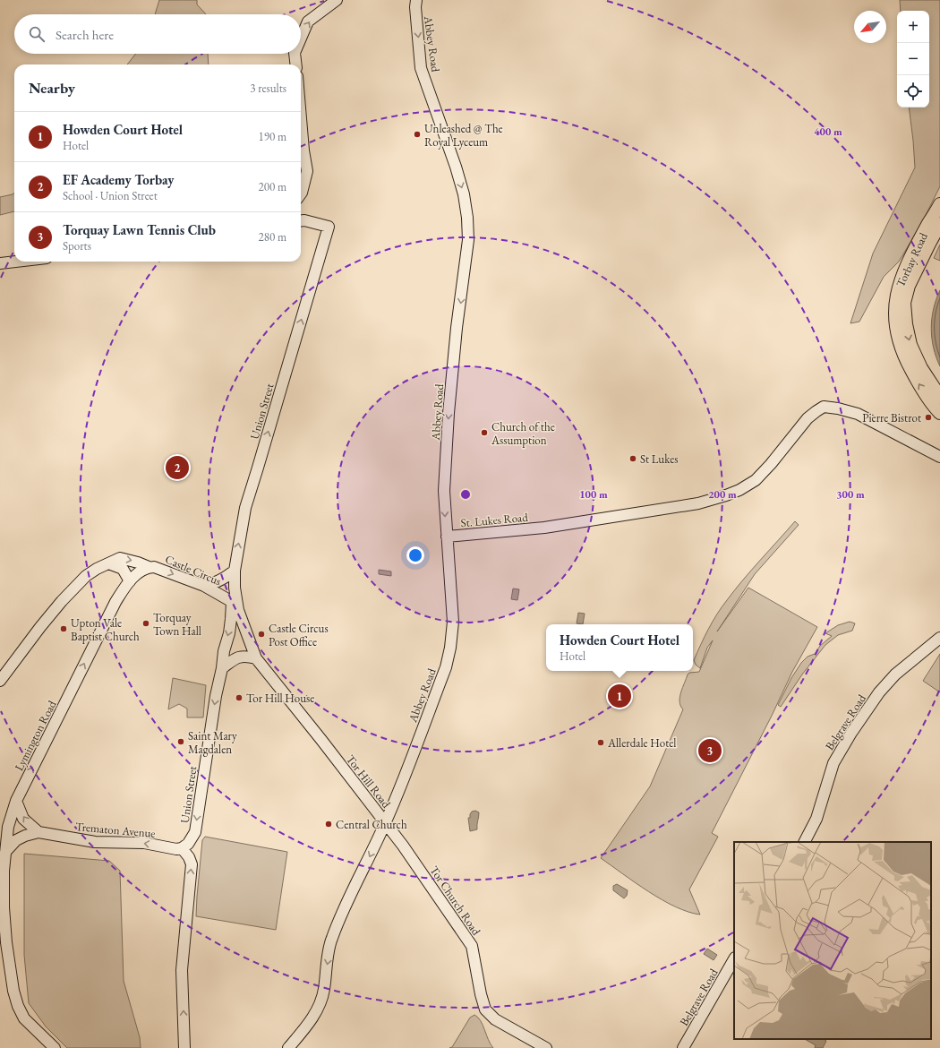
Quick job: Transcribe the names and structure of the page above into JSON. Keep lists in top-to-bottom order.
{
  "streets": {
    "main road": ["Torbay Road"],
    "street": [
      "Abbey Road",
      "Union Street",
      "St. Lukes Road",
      "Castle Circus",
      "Belgrave Road",
      "Lymington Road",
      "Tor Hill Road",
      "Trematon Avenue",
      "Tor Church Road"
    ]
  },
  "crossings": [
    ["Abbey Road", "St. Lukes Road"],
    ["Abbey Road", "Tor Hill Road"],
    ["Abbey Road", "Tor Church Road"],
    ["Union Street", "Castle Circus"],
    ["Union Street", "Tor Hill Road"],
    ["Union Street", "Trematon Avenue"],
    ["Castle Circus", "Lymington Road"],
    ["Castle Circus", "Tor Hill Road"],
    ["Lymington Road", "Trematon Avenue"],
    ["Tor Hill Road", "Tor Church Road"]
  ],
  "one_way": [
    "Abbey Road",
    "Castle Circus",
    "Tor Hill Road",
    "Trematon Avenue"
  ],
  "places": [
    "Unleashed @ The Royal Lyceum",
    "Pierre Bistrot",
    "Church of the Assumption",
    "St Lukes",
    "Torquay Town Hall",
    "Upton Vale Baptist Church",
    "Castle Circus Post Office",
    "Tor Hill House",
    "Saint Mary Magdalen",
    "Allerdale Hotel",
    "Central Church"
  ],
  "north": "bottom left",
  "page": {
    "map_buttons": ["+", "−"],
    "search": "Search here",
    "heading": ["Nearby", "3 results"],
    "list": [
      {
        "mark": "1",
        "name": "Howden Court Hotel",
        "note": "Hotel",
        "value": "190 m"
      },
      {
        "mark": "2",
        "name": "EF Academy Torbay",
        "note": "School · Union Street",
        "value": "200 m"
      },
      {
        "mark": "3",
        "name": "Torquay Lawn Tennis Club",
        "note": "Sports",
        "value": "280 m"
      }
    ],
    "pins": ["2", "1", "3"],
    "popup": ["Howden Court Hotel", "Hotel"]
  },
  "rings": [
    "400 m",
    "100 m",
    "200 m",
    "300 m"
  ]
}
